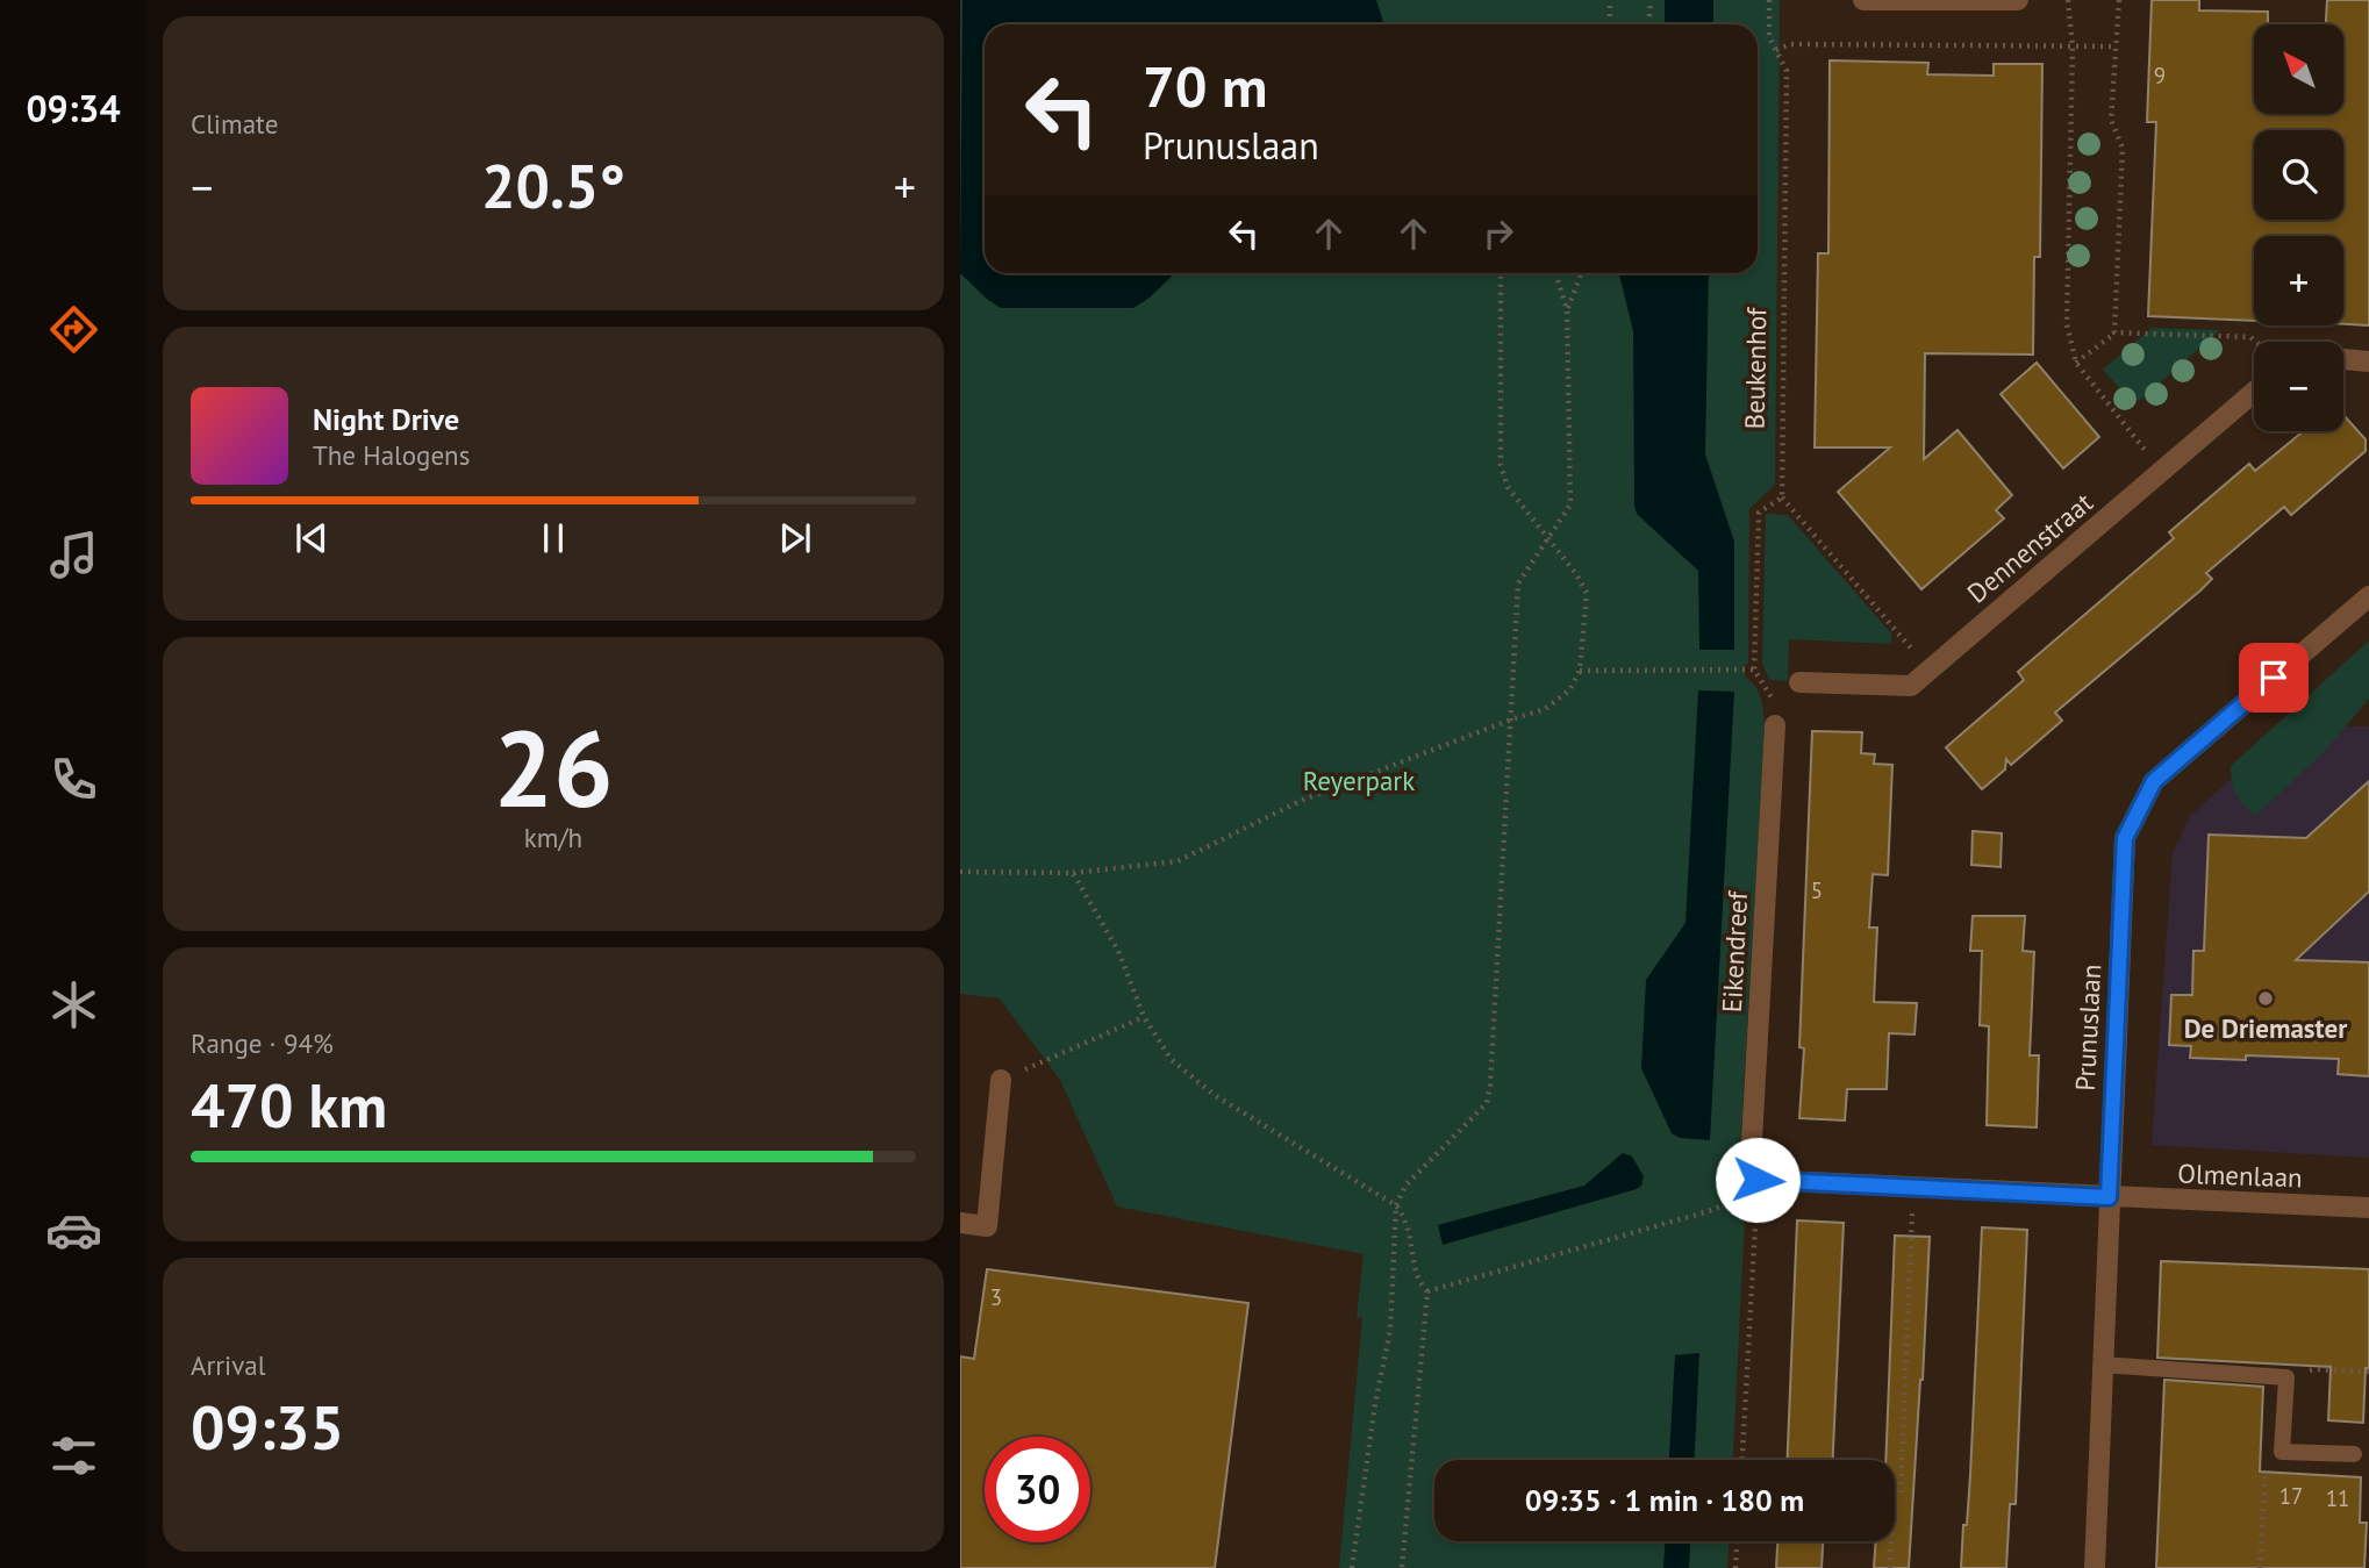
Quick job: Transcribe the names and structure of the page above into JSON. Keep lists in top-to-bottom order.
{
  "streets": {
    "street": [
      "Dennenstraat",
      "Eikendreef",
      "Prunuslaan",
      "Olmenlaan"
    ],
    "path": ["Beukenhof"]
  },
  "crossings": [
    ["Prunuslaan", "Olmenlaan"]
  ],
  "parks": ["Reyerpark"],
  "places": ["De Driemaster"],
  "house_numbers": [
    "9",
    "5",
    "3",
    "17",
    "11"
  ],
  "north": "top left",
  "page": {
    "tabs": "09:34",
    "tile": [
      "Climate",
      ["26", "km/h"],
      ["Range · 94%", "470 km"],
      ["Arrival", "09:35"]
    ],
    "map_buttons": ["+", "−"],
    "turn": ["70 m", "Prunuslaan"],
    "heat": ["−", "20.5°", "+"],
    "song": ["Night Drive", "The Halogens"],
    "limit": "30",
    "trip": "09:35 · 1 min · 180 m"
  }
}
